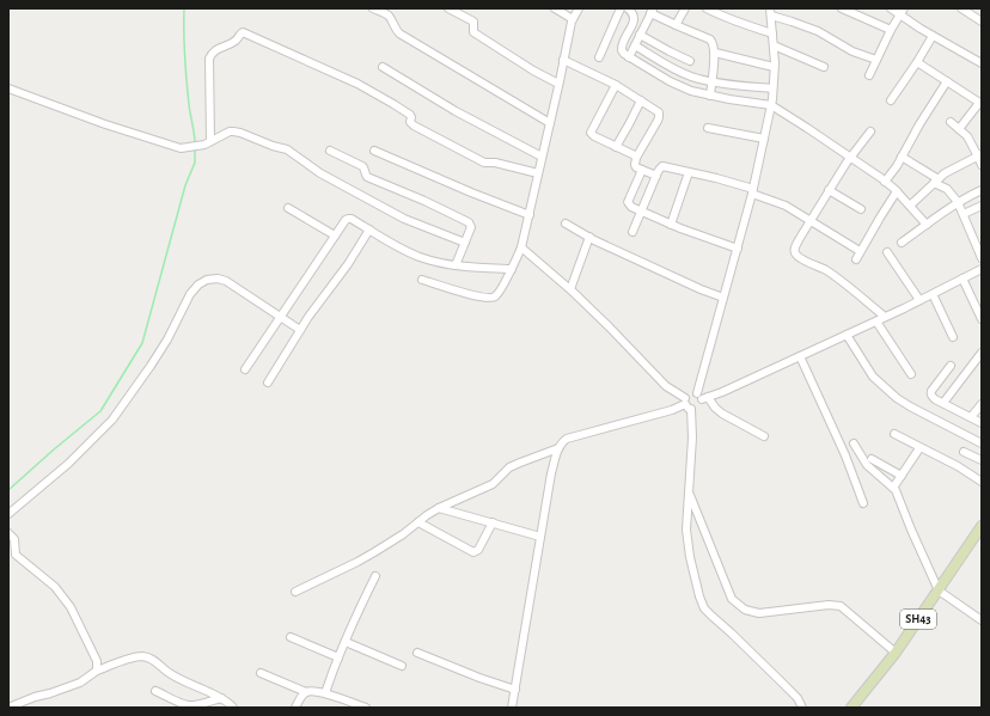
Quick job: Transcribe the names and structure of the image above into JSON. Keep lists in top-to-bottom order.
{
  "streets": {
    "main road": ["SH43"]
  }
}
